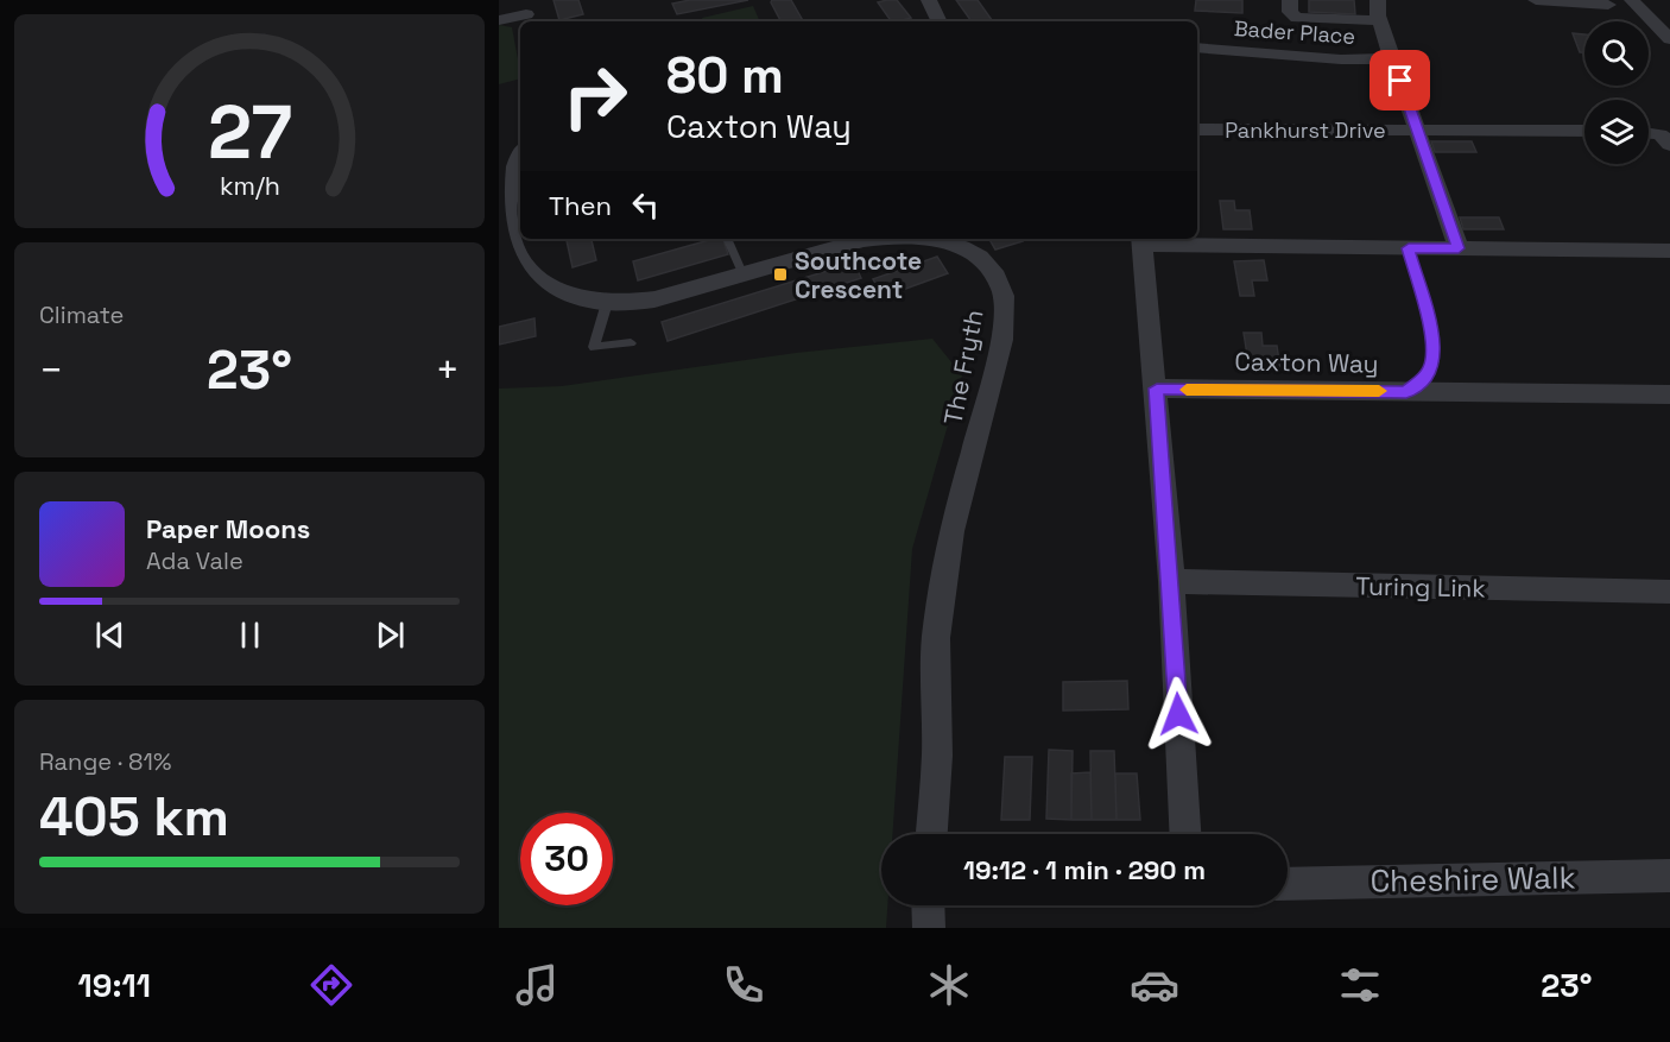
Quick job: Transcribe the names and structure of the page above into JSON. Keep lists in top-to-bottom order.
{
  "streets": {
    "street": [
      "Bader Place",
      "Pankhurst Drive",
      "Caxton Way",
      "The Fryth",
      "Turing Link",
      "Cheshire Walk"
    ]
  },
  "places": {
    "transit": ["Southcote Crescent"]
  },
  "page": {
    "turn": ["80 m", "Caxton Way"],
    "then": "Then",
    "tile": [
      "Climate",
      ["Range · 81%", "405 km"]
    ],
    "heat": ["−", "23°", "+"],
    "song": ["Paper Moons", "Ada Vale"],
    "limit": "30",
    "trip": "19:12 · 1 min · 290 m",
    "tabs": ["19:11", "23°"],
    "gauge": ["27", "km/h"]
  }
}
